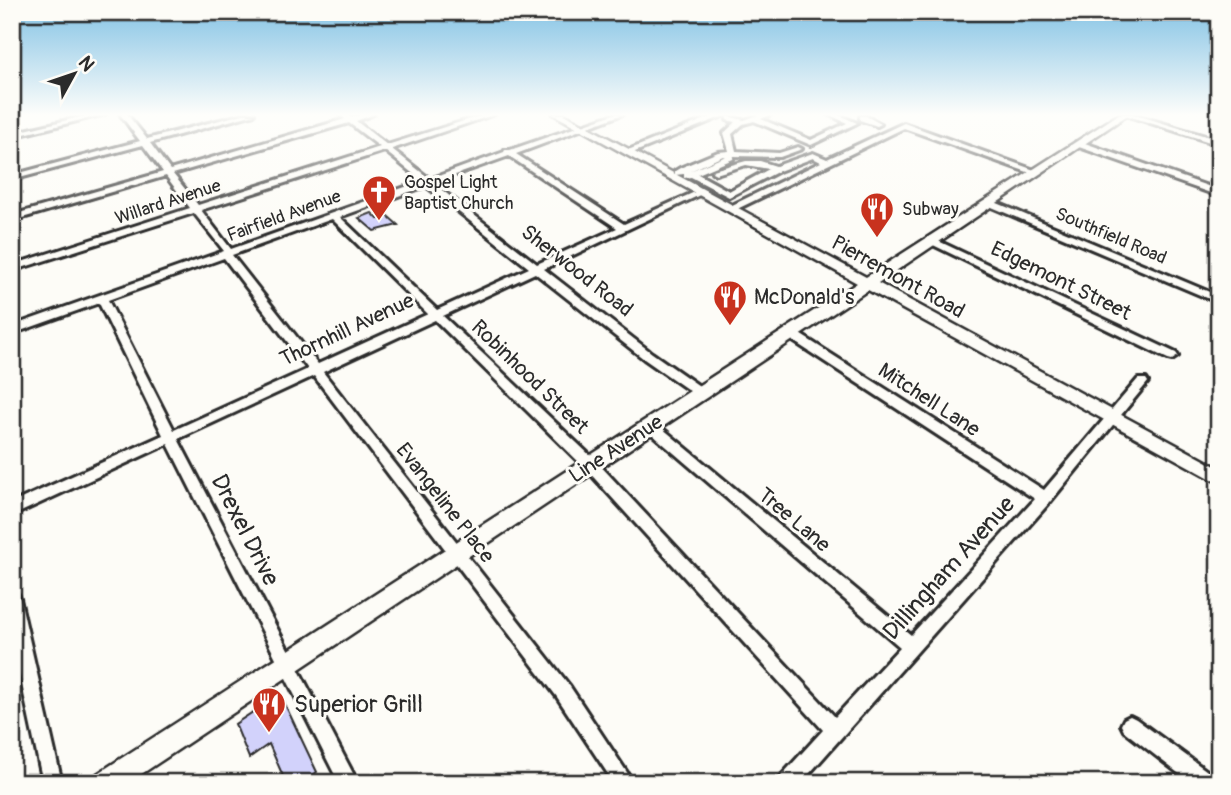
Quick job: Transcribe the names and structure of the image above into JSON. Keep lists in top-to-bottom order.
{
  "streets": {
    "main road": ["Pierremont Road", "Line Avenue"],
    "street": [
      "Willard Avenue",
      "Fairfield Avenue",
      "Southfield Road",
      "Sherwood Road",
      "Edgemont Street",
      "Thornhill Avenue",
      "Robinhood Street",
      "Mitchell Lane",
      "Evangeline Place",
      "Tree Lane",
      "Drexel Drive",
      "Dillingham Avenue"
    ]
  },
  "crossings": [
    ["Fairfield Avenue", "Sherwood Road"],
    ["Fairfield Avenue", "Robinhood Street"],
    ["Fairfield Avenue", "Evangeline Place"],
    ["Fairfield Avenue", "Drexel Drive"],
    ["Southfield Road", "Line Avenue"],
    ["Sherwood Road", "Thornhill Avenue"],
    ["Sherwood Road", "Line Avenue"],
    ["Pierremont Road", "Thornhill Avenue"],
    ["Pierremont Road", "Line Avenue"],
    ["Pierremont Road", "Dillingham Avenue"],
    ["Edgemont Street", "Line Avenue"],
    ["Thornhill Avenue", "Robinhood Street"],
    ["Thornhill Avenue", "Evangeline Place"],
    ["Thornhill Avenue", "Drexel Drive"],
    ["Robinhood Street", "Line Avenue"],
    ["Robinhood Street", "Dillingham Avenue"],
    ["Mitchell Lane", "Line Avenue"],
    ["Mitchell Lane", "Dillingham Avenue"],
    ["Line Avenue", "Evangeline Place"],
    ["Line Avenue", "Tree Lane"],
    ["Line Avenue", "Drexel Drive"],
    ["Tree Lane", "Dillingham Avenue"]
  ],
  "places": {
    "church": ["Gospel Light Baptist Church"],
    "restaurant": ["Subway", "McDonald's", "Superior Grill"]
  },
  "north": "top right"
}
